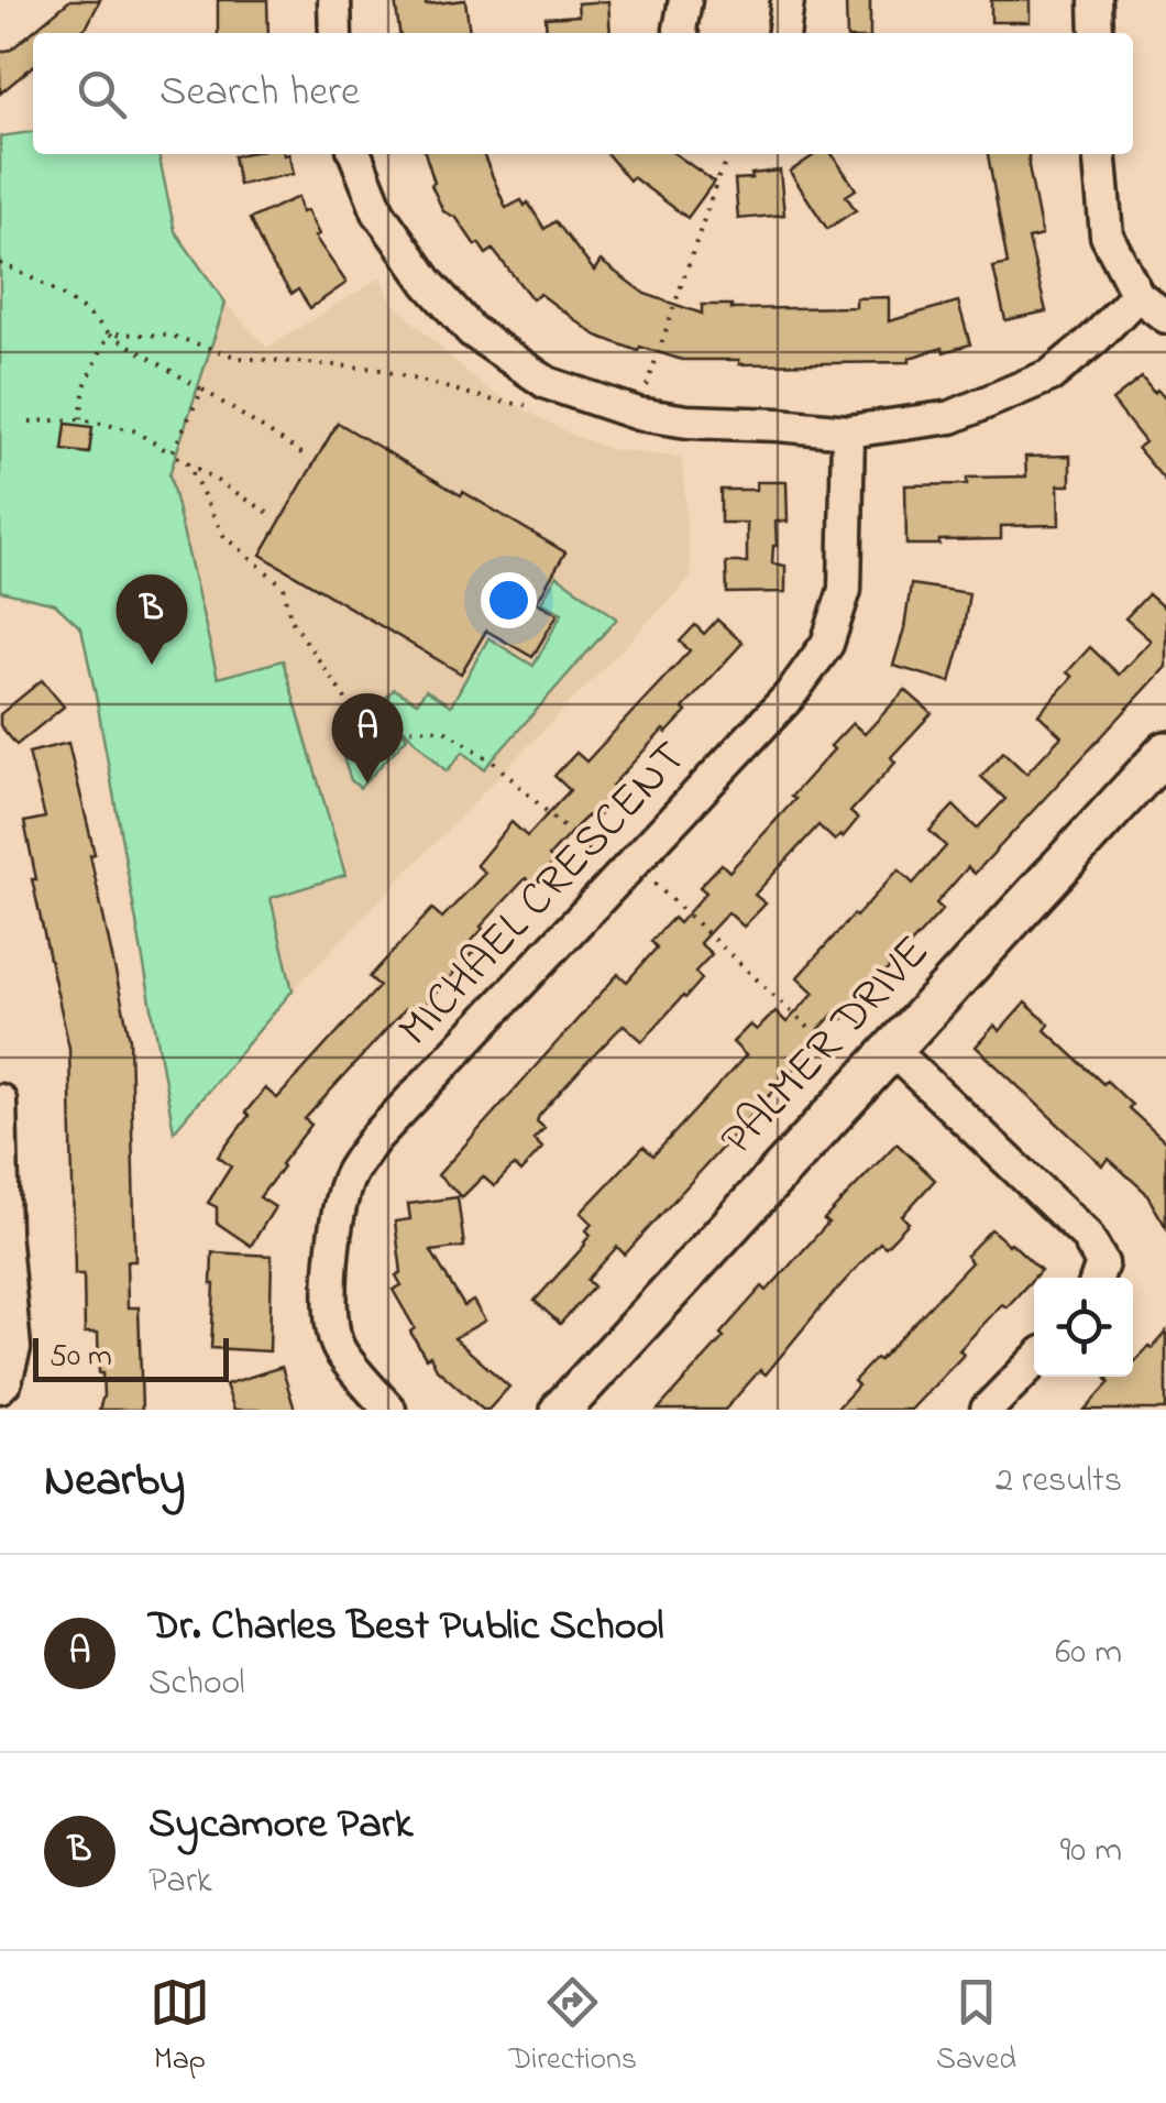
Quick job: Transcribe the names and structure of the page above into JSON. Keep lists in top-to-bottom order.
{
  "streets": {
    "street": ["MICHAEL CRESCENT", "PALMER DRIVE"]
  },
  "scale_bar": "50 m",
  "page": {
    "search": "Search here",
    "pins": ["B", "A"],
    "scale": "50 m",
    "heading": ["Nearby", "2 results"],
    "list": [
      {
        "mark": "A",
        "name": "Dr. Charles Best Public School",
        "note": "School",
        "value": "60 m"
      },
      {
        "mark": "B",
        "name": "Sycamore Park",
        "note": "Park",
        "value": "90 m"
      }
    ],
    "nav": ["Map", "Directions", "Saved"]
  }
}
